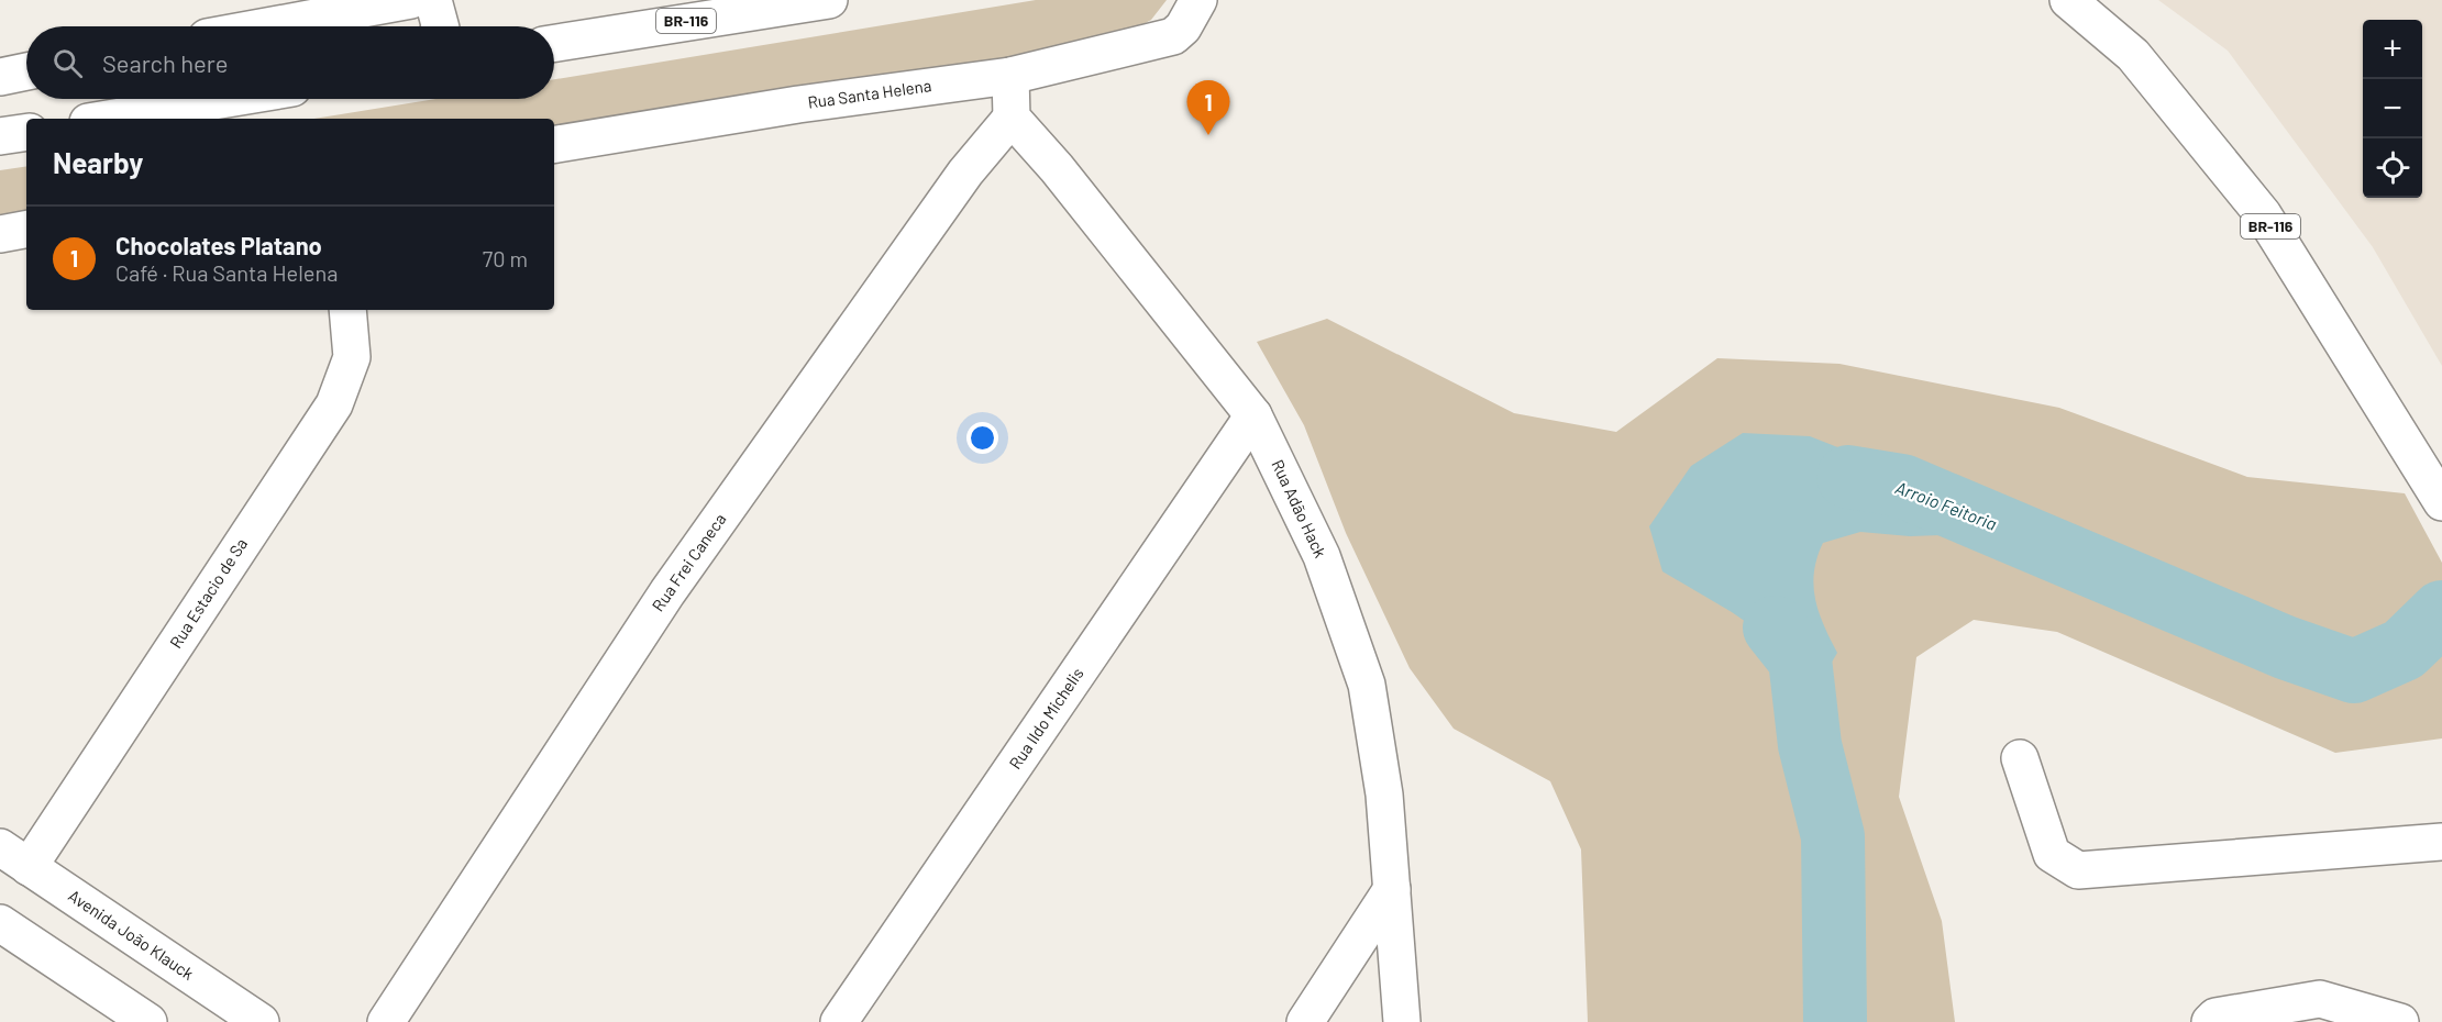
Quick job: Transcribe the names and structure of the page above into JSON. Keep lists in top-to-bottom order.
{
  "streets": {
    "street": [
      "BR-116",
      "Rua Santa Helena",
      "Rua Adão Hack",
      "Rua Frei Caneca",
      "Rua Estacio de Sa",
      "Rua Ildo Michelis",
      "Avenida João Klauck"
    ]
  },
  "crossings": [
    ["Rua Adão Hack", "Rua Frei Caneca"],
    ["Rua Adão Hack", "Rua Ildo Michelis"],
    ["Rua Estacio de Sa", "Avenida João Klauck"]
  ],
  "water": ["Arroio Feitoria"],
  "page": {
    "map_buttons": ["+", "−"],
    "search": "Search here",
    "pins": "1",
    "heading": "Nearby",
    "list": [
      {
        "mark": "1",
        "name": "Chocolates Platano",
        "note": "Café · Rua Santa Helena",
        "value": "70 m"
      }
    ]
  }
}
